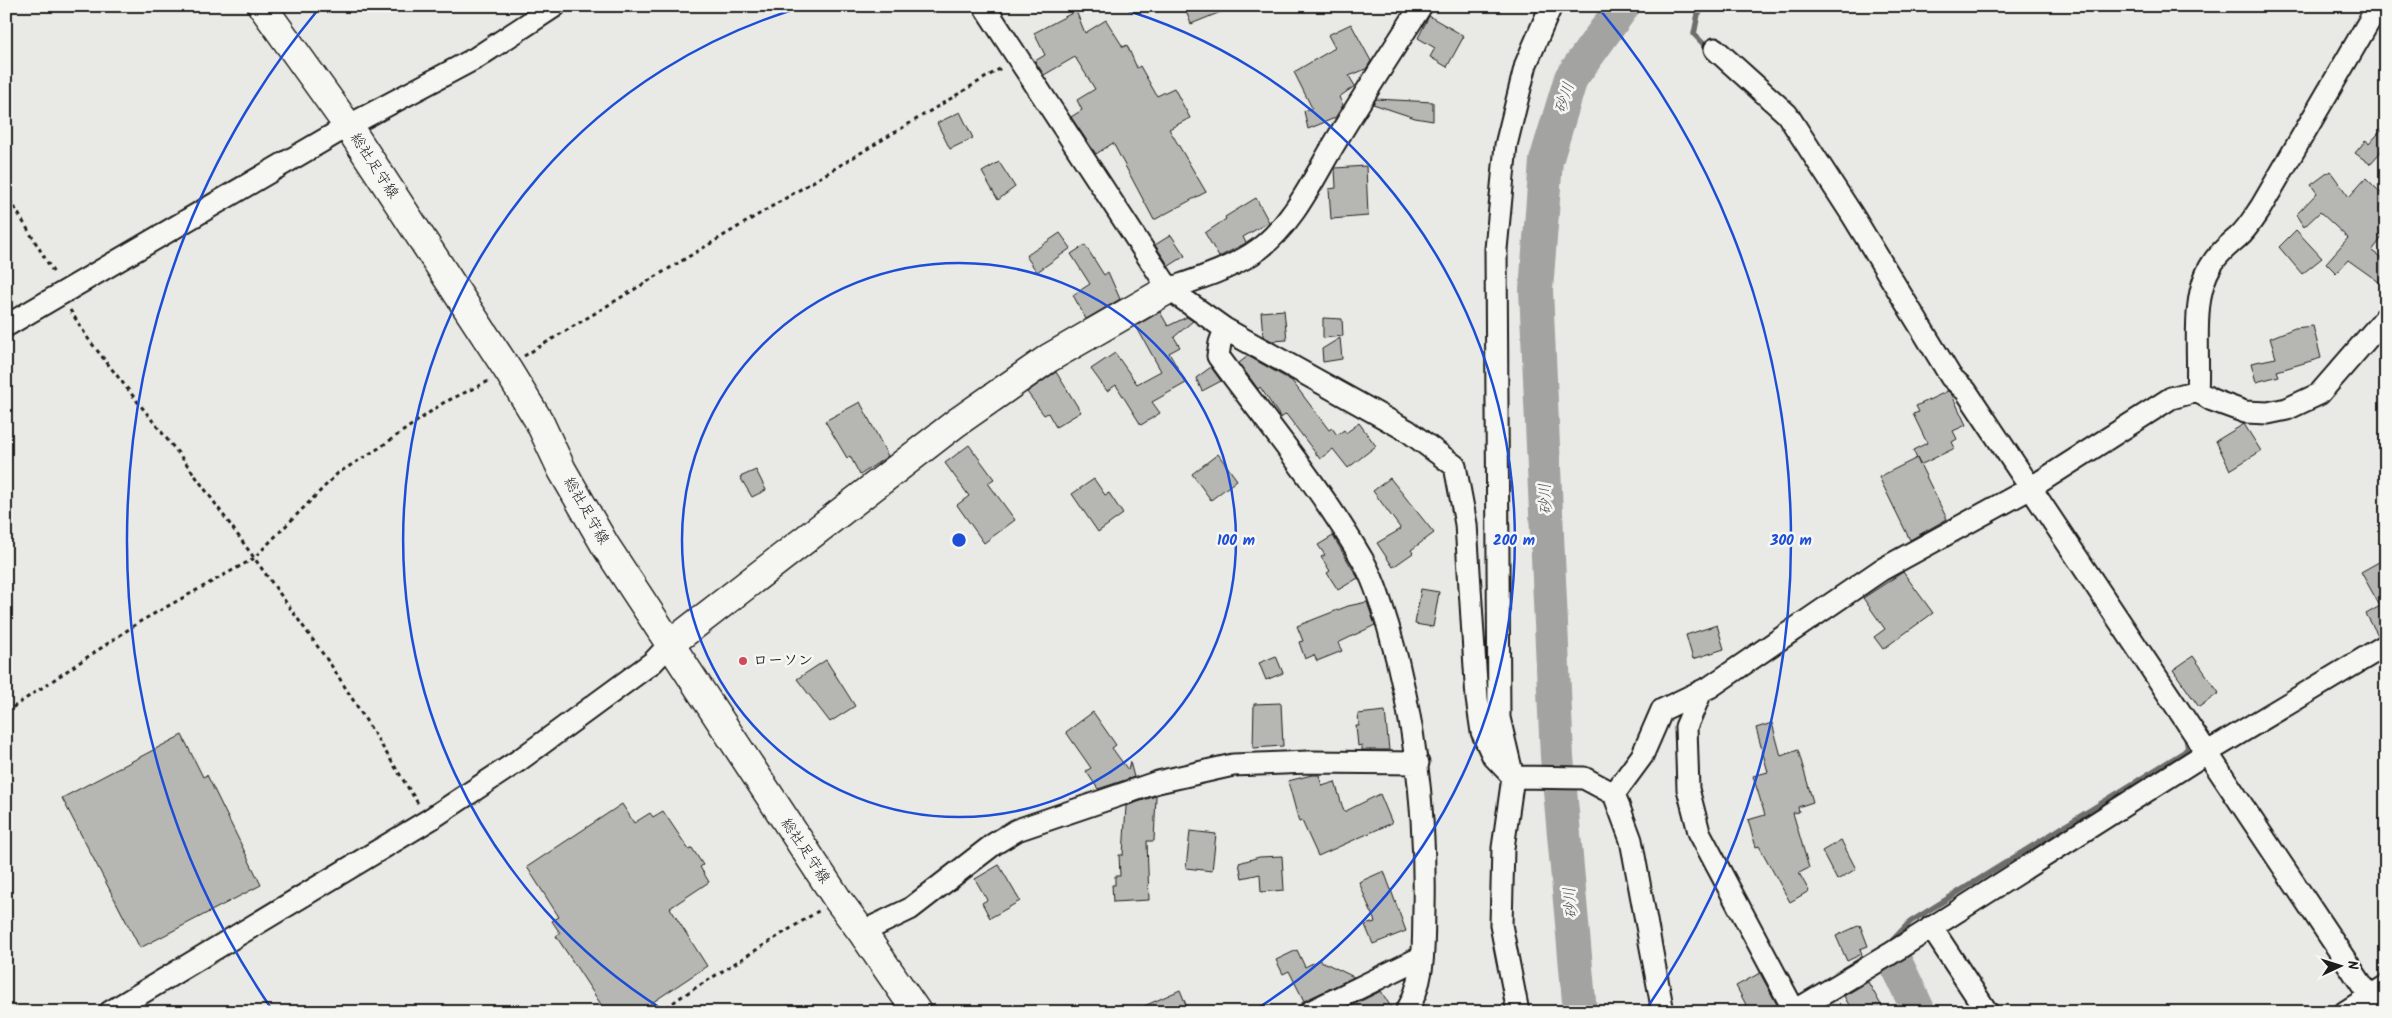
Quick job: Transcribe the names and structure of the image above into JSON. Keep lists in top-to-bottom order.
{
  "streets": {
    "main road": ["総社足守線"]
  },
  "water": ["砂川"],
  "places": ["ローソン"],
  "north": "right",
  "rings": ["100 m", "200 m", "300 m"]
}
